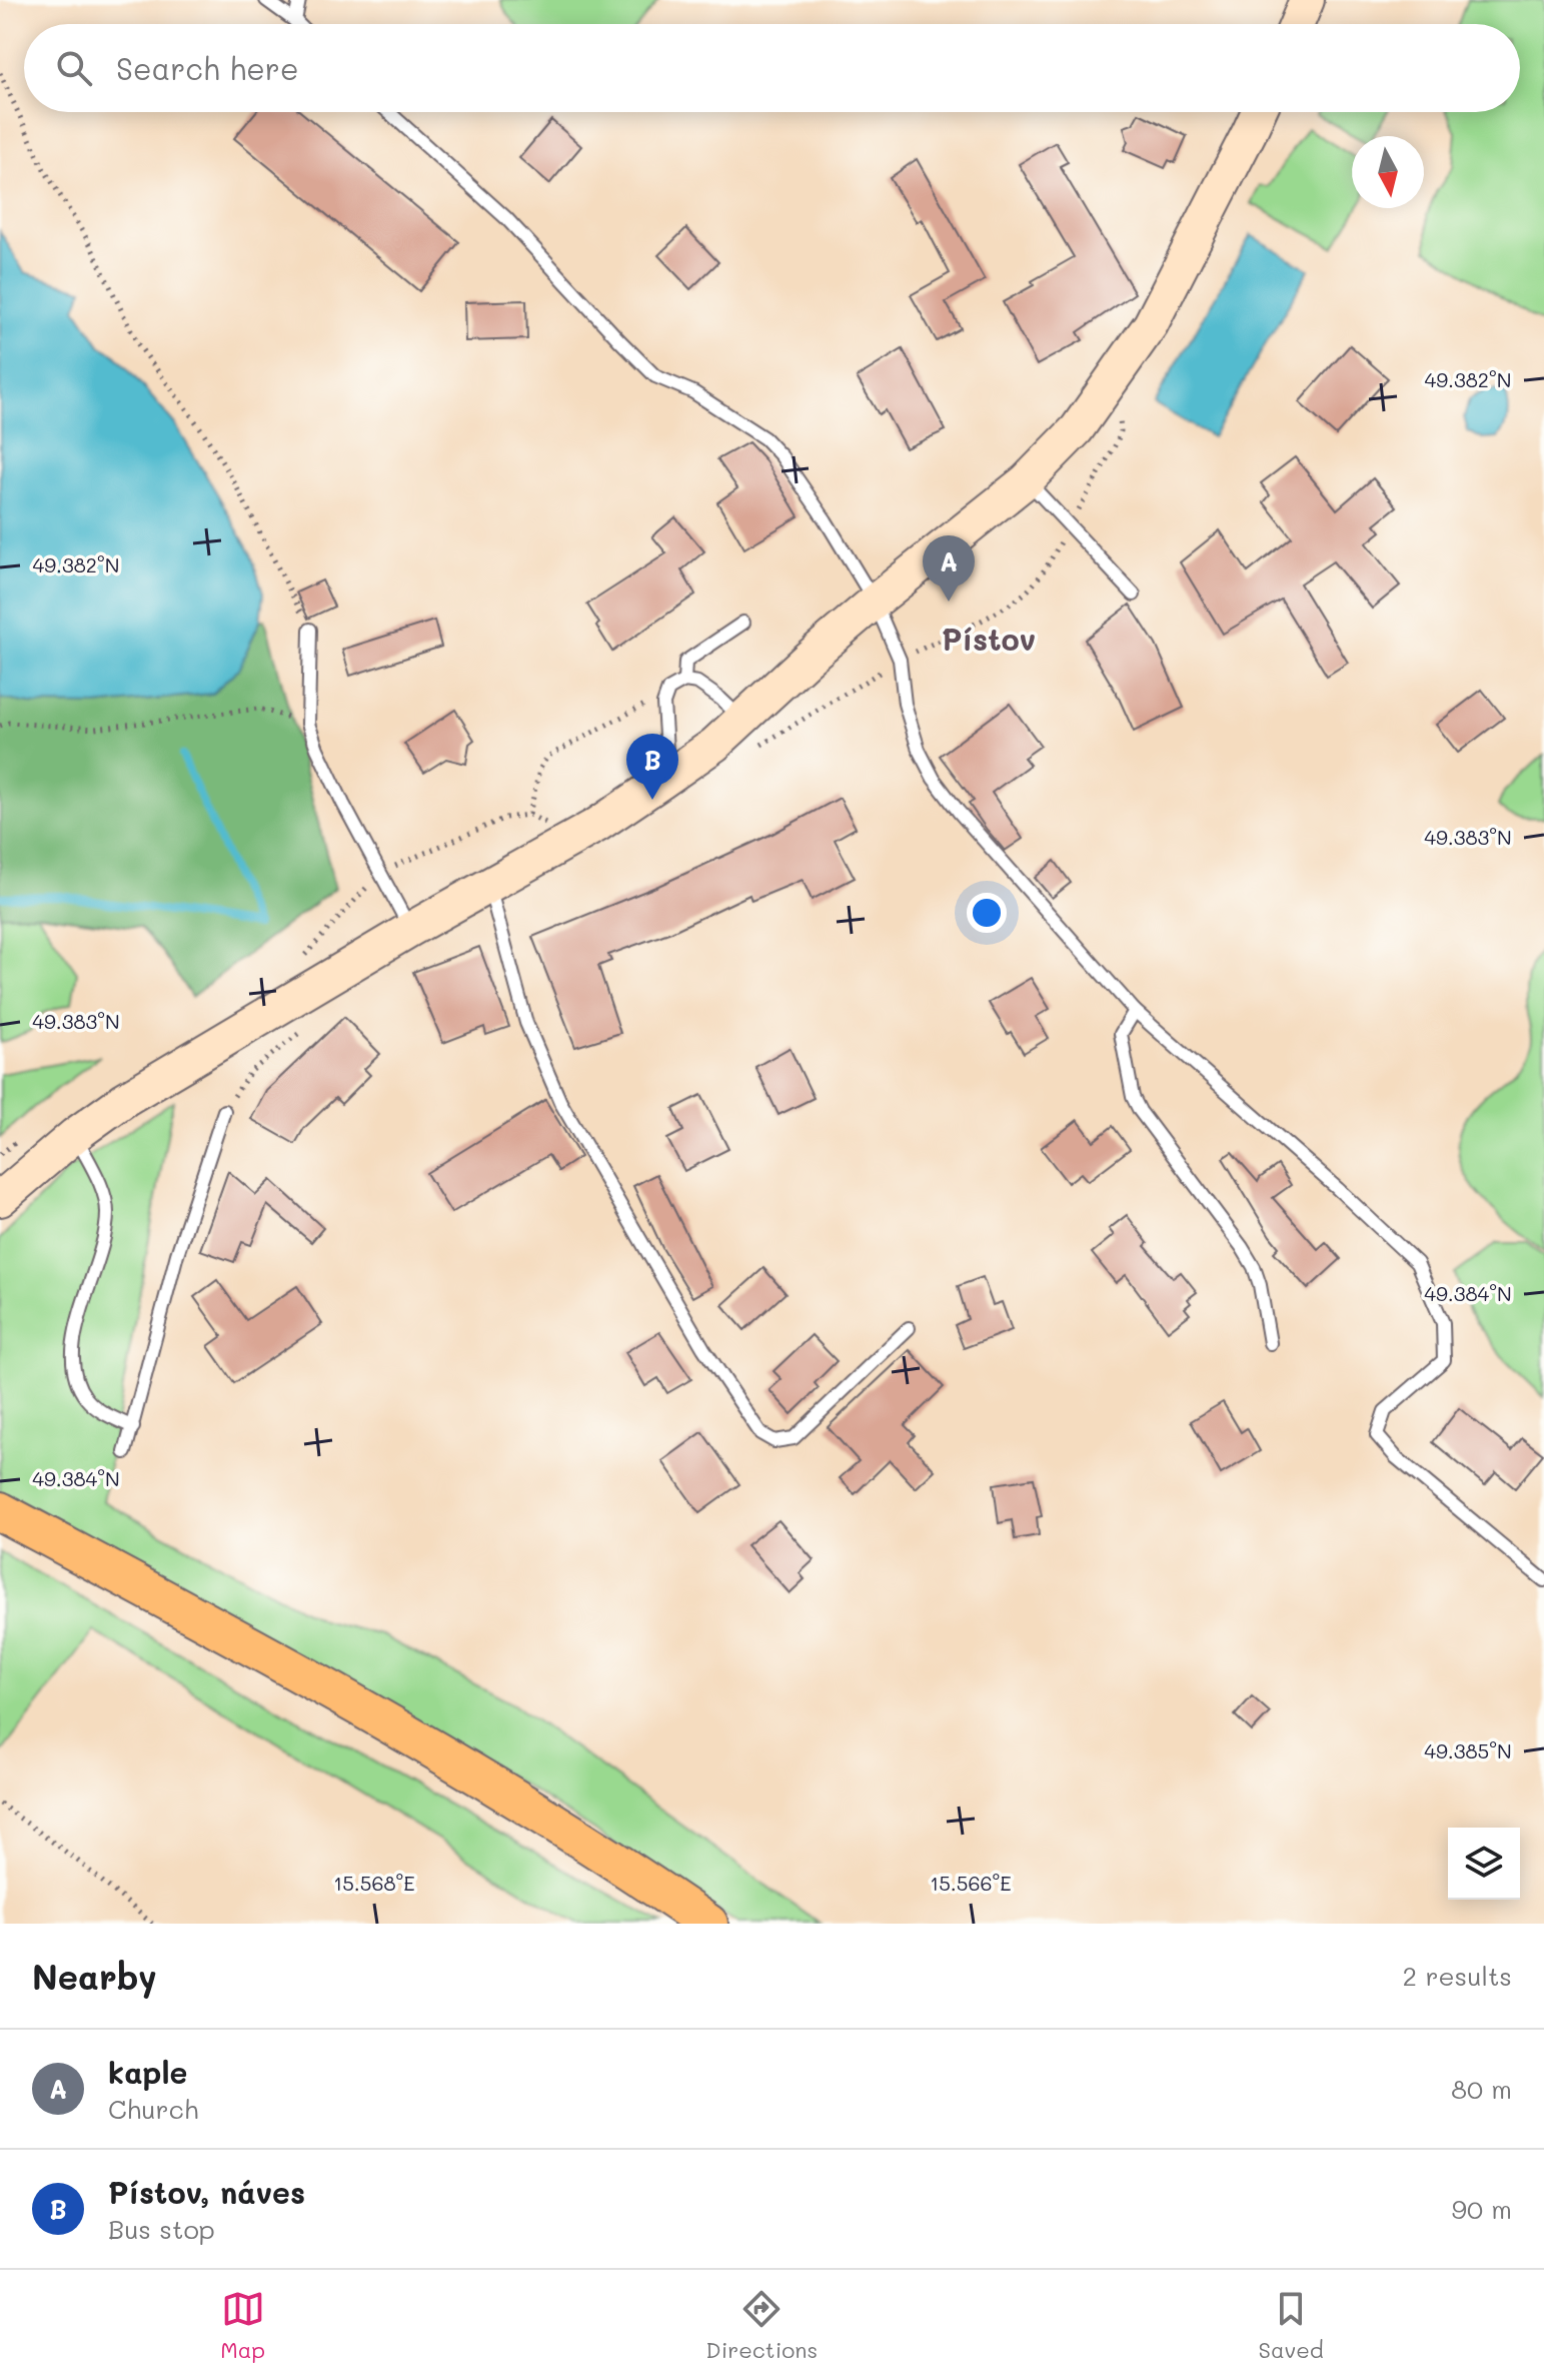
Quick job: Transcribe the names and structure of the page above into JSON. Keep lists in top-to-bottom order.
{
  "districts": ["Pístov"],
  "north": "bottom",
  "page": {
    "search": "Search here",
    "pins": ["A", "B"],
    "heading": ["Nearby", "2 results"],
    "list": [
      {
        "mark": "A",
        "name": "kaple",
        "note": "Church",
        "value": "80 m"
      },
      {
        "mark": "B",
        "name": "Pístov, náves",
        "note": "Bus stop",
        "value": "90 m"
      }
    ],
    "nav": ["Map", "Directions", "Saved"]
  },
  "coordinates": [
    "49.382°N",
    "49.383°N",
    "49.384°N",
    "49.385°N",
    "15.568°E",
    "15.566°E"
  ]
}
